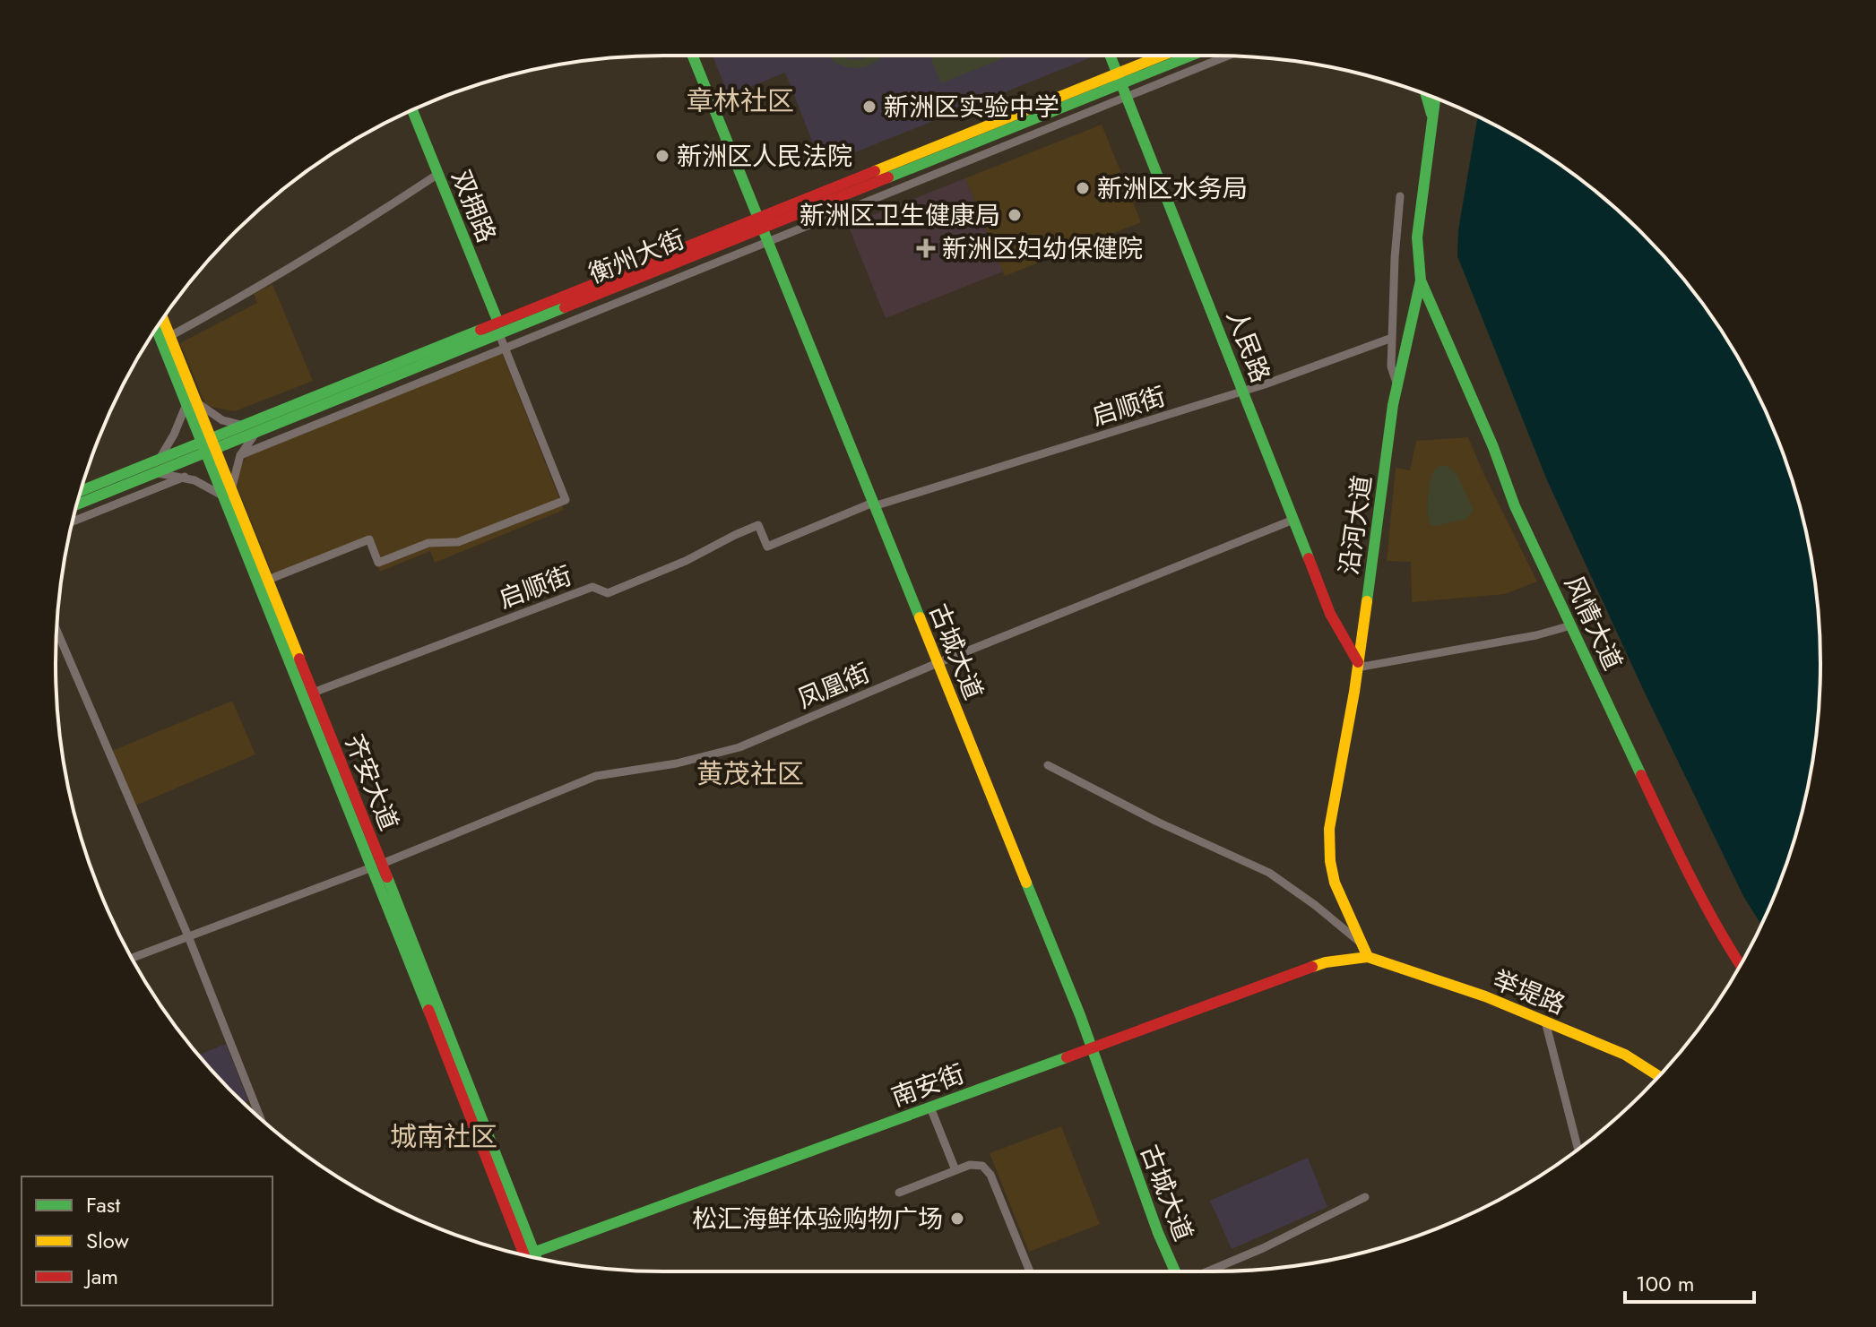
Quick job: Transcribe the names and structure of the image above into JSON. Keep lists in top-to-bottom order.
{
  "streets": {
    "main road": [
      "双拥路",
      "衡州大街",
      "人民路",
      "沿河大道",
      "风情大道",
      "古城大道",
      "齐安大道",
      "举堤路",
      "南安街"
    ],
    "street": ["启顺街", "凤凰街"]
  },
  "crossings": [
    ["双拥路", "衡州大街"],
    ["双拥路", "齐安大道"],
    ["衡州大街", "人民路"],
    ["衡州大街", "古城大道"],
    ["衡州大街", "齐安大道"],
    ["人民路", "启顺街"],
    ["人民路", "沿河大道"],
    ["人民路", "凤凰街"],
    ["启顺街", "古城大道"],
    ["启顺街", "齐安大道"],
    ["沿河大道", "风情大道"],
    ["沿河大道", "举堤路"],
    ["沿河大道", "南安街"],
    ["古城大道", "凤凰街"],
    ["古城大道", "南安街"],
    ["凤凰街", "齐安大道"],
    ["齐安大道", "南安街"],
    ["举堤路", "南安街"]
  ],
  "districts": ["章林社区", "黄茂社区", "城南社区"],
  "places": {
    "other": [
      "新洲区实验中学",
      "新洲区人民法院",
      "新洲区水务局",
      "新洲区卫生健康局",
      "松汇海鲜体验购物广场"
    ],
    "health": ["新洲区妇幼保健院"]
  },
  "legend": ["Fast", "Slow", "Jam"],
  "scale_bar": "100 m"
}
